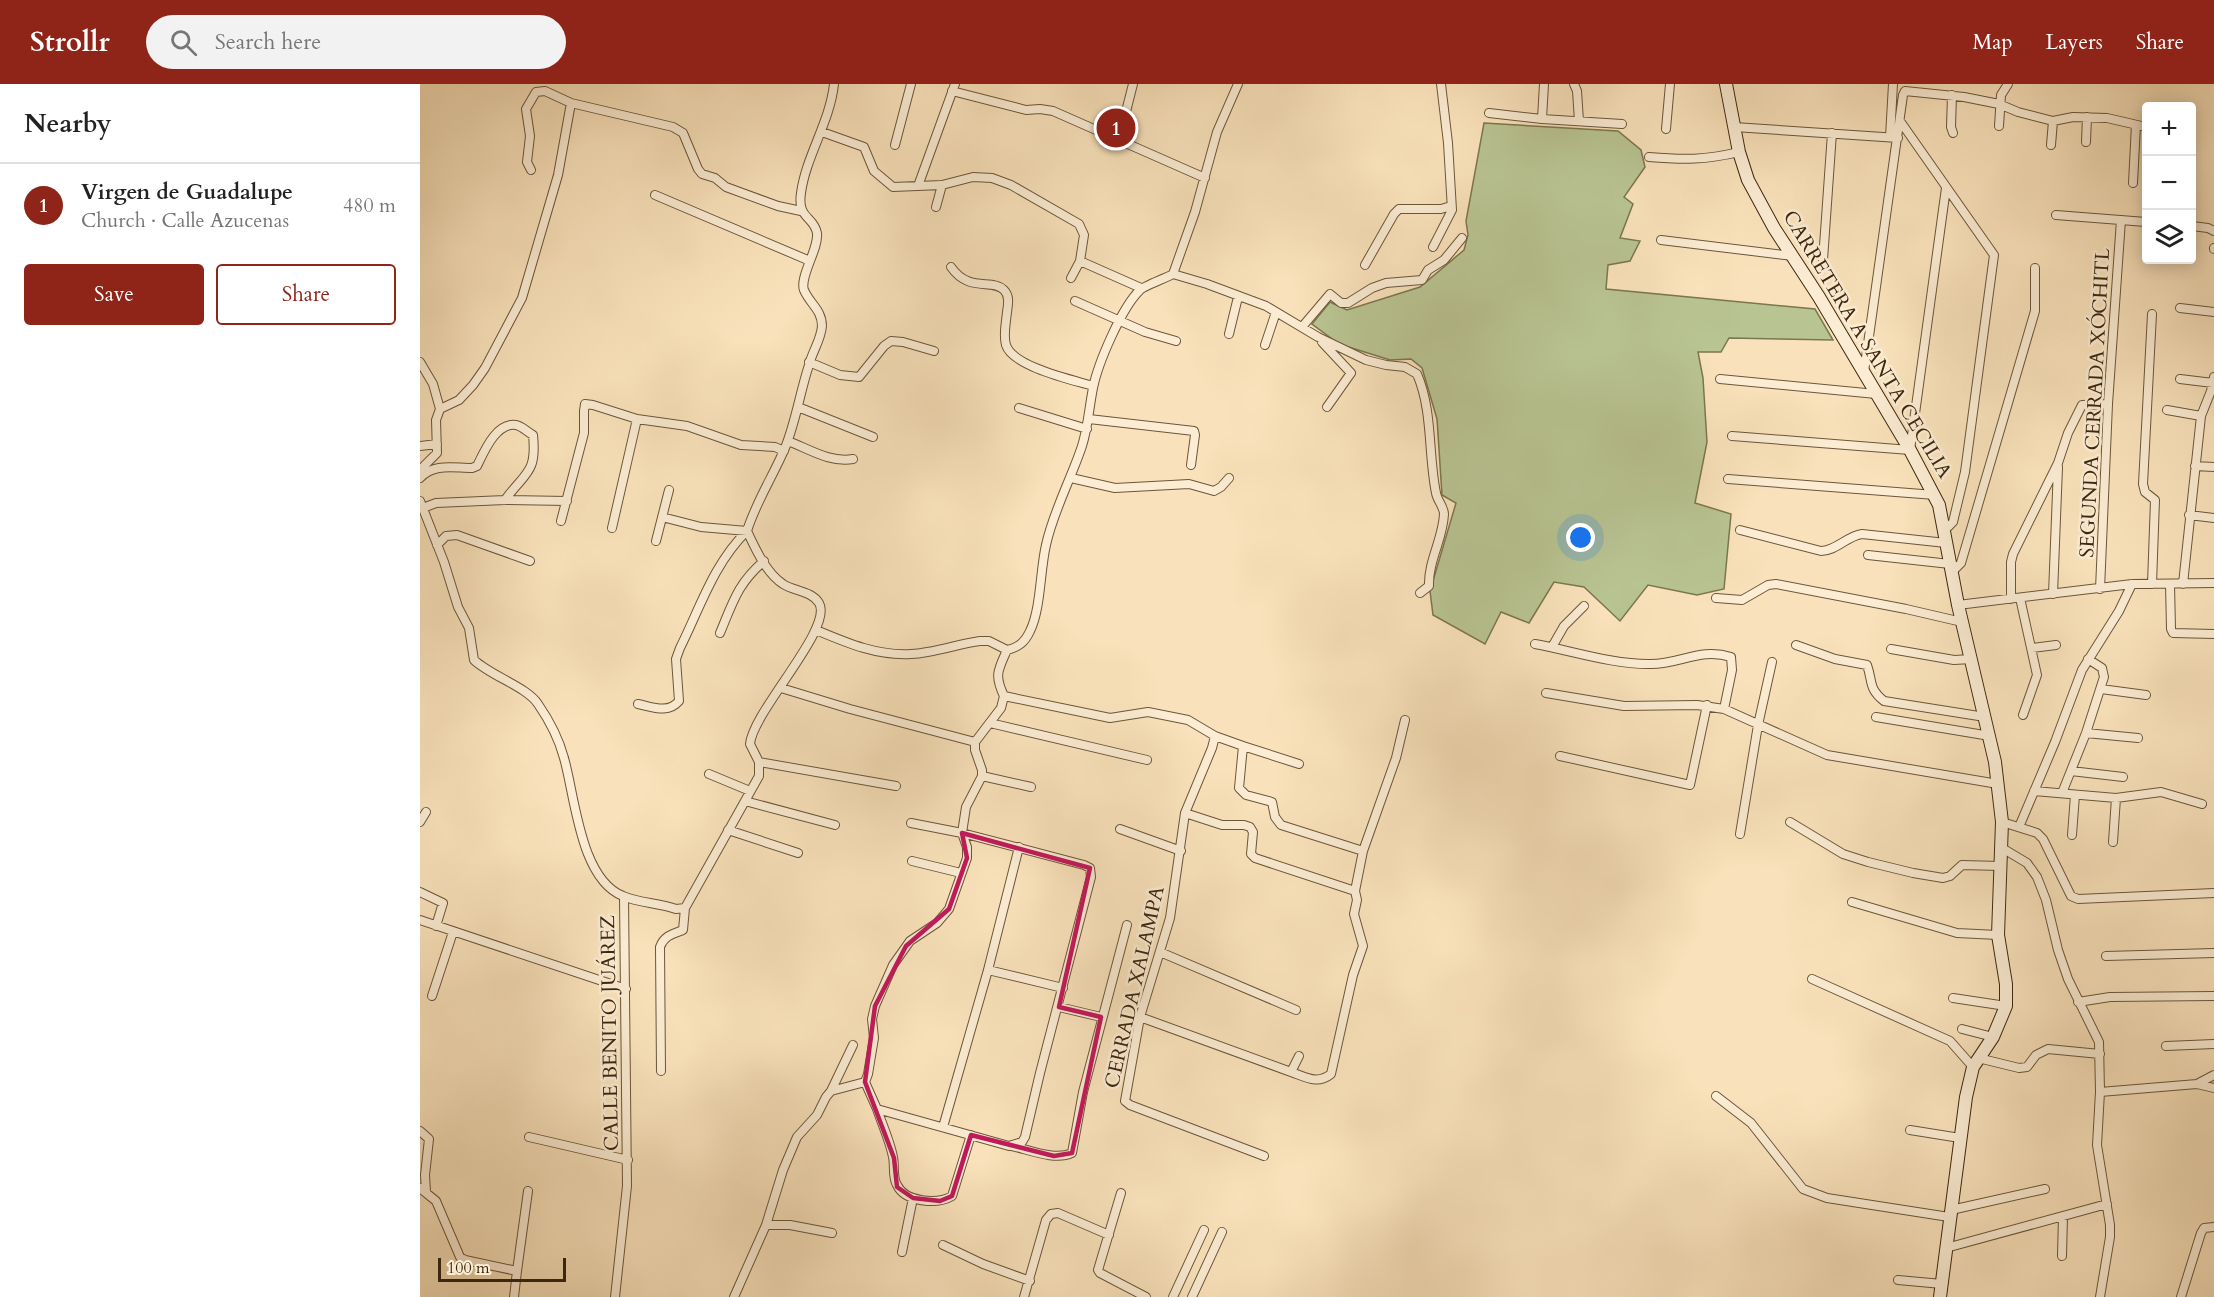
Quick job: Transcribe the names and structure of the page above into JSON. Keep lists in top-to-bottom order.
{
  "streets": {
    "main road": ["CARRETERA A SANTA CECILIA"],
    "street": ["SEGUNDA CERRADA XÓCHITL", "CERRADA XALAMPA", "CALLE BENITO JUÁREZ"]
  },
  "scale_bar": "100 m",
  "page": {
    "header": "Strollr",
    "search": "Search here",
    "nav": ["Map", "Layers", "Share"],
    "heading": "Nearby",
    "map_buttons": ["+", "−"],
    "pins": "1",
    "list": [
      {
        "mark": "1",
        "name": "Virgen de Guadalupe",
        "note": "Church · Calle Azucenas",
        "value": "480 m"
      }
    ],
    "buttons": ["Save", "Share"],
    "scale": "100 m"
  }
}
